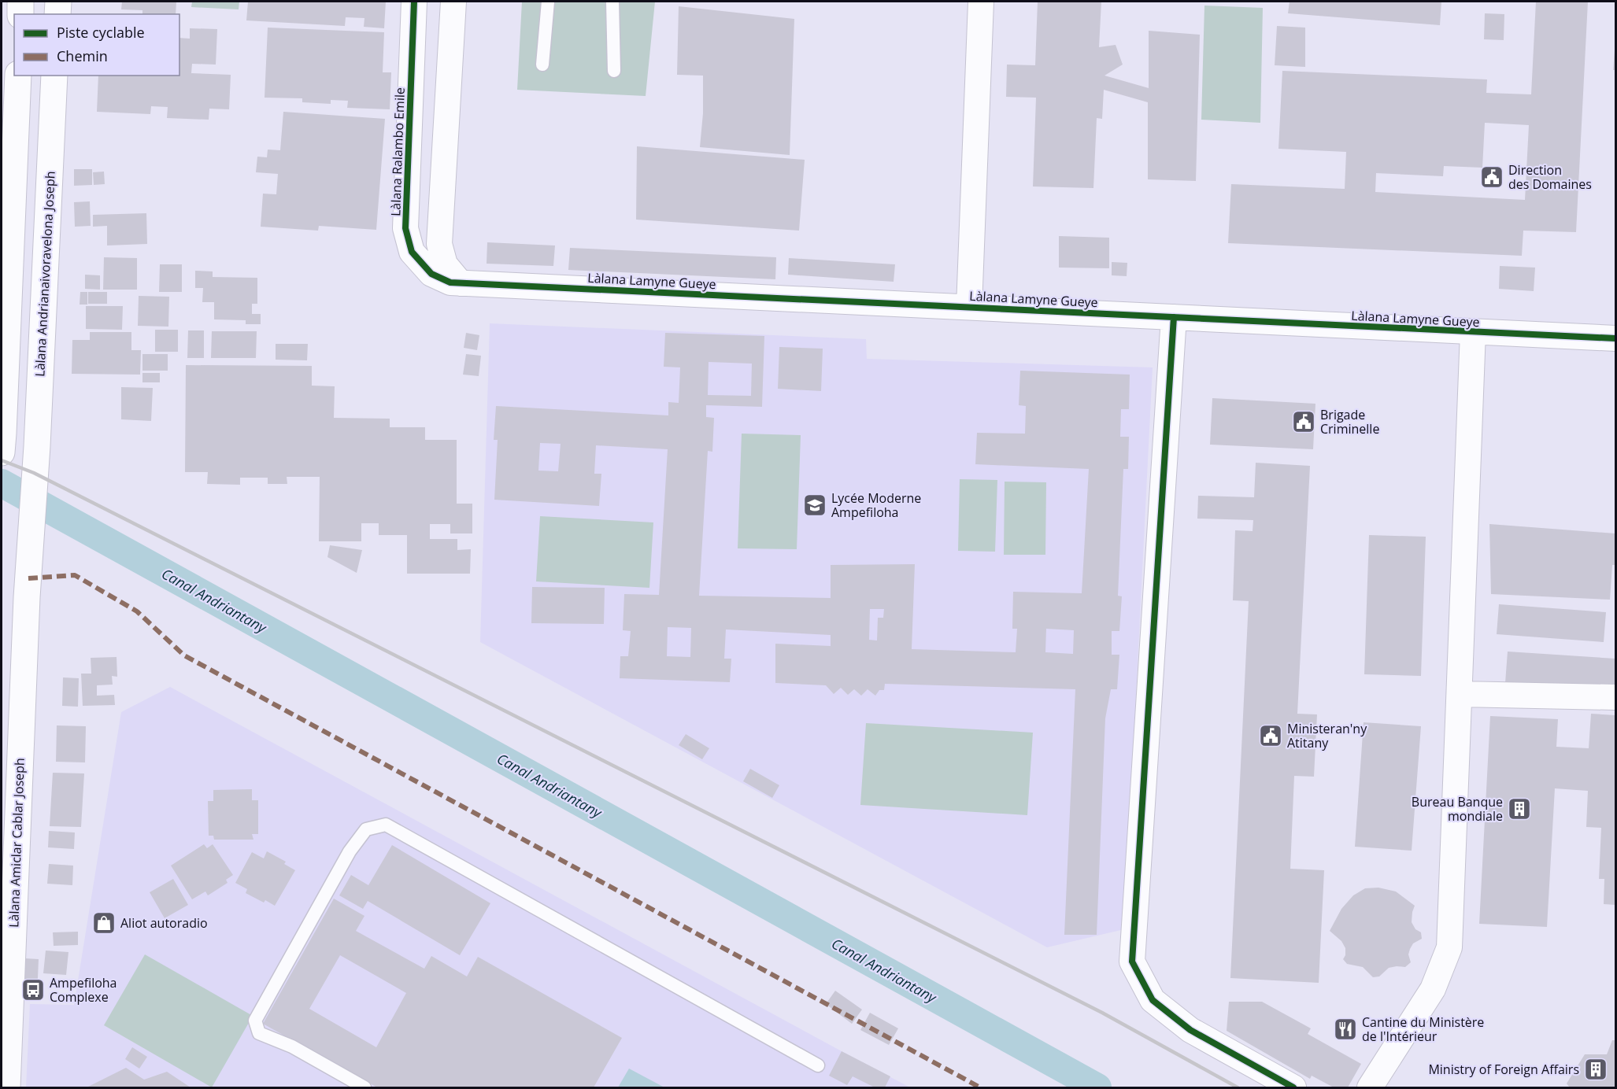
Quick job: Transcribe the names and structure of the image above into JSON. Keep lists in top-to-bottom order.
{
  "streets": {
    "main road": ["Làlana Andrianaivoravelona Joseph", "Làlana Amiclar Cablar Joseph"],
    "street": ["Làlana Ralambo Emile", "Làlana Lamyne Gueye"]
  },
  "crossings": [
    ["Làlana Ralambo Emile", "Làlana Lamyne Gueye"],
    ["Làlana Andrianaivoravelona Joseph", "Làlana Amiclar Cablar Joseph"]
  ],
  "water": ["Canal Andriantany"],
  "places": {
    "public building": ["Direction des Domaines", "Brigade Criminelle", "Ministeran'ny Atitany"],
    "school or university": ["Lycée Moderne Ampefiloha"],
    "building": ["Bureau Banque mondiale", "Ministry of Foreign Affairs"],
    "shop": ["Aliot autoradio"],
    "bus stop": ["Ampefiloha Complexe"],
    "restaurant": ["Cantine du Ministère de l'Intérieur"]
  },
  "legend": ["Piste cyclable", "Chemin"]
}
